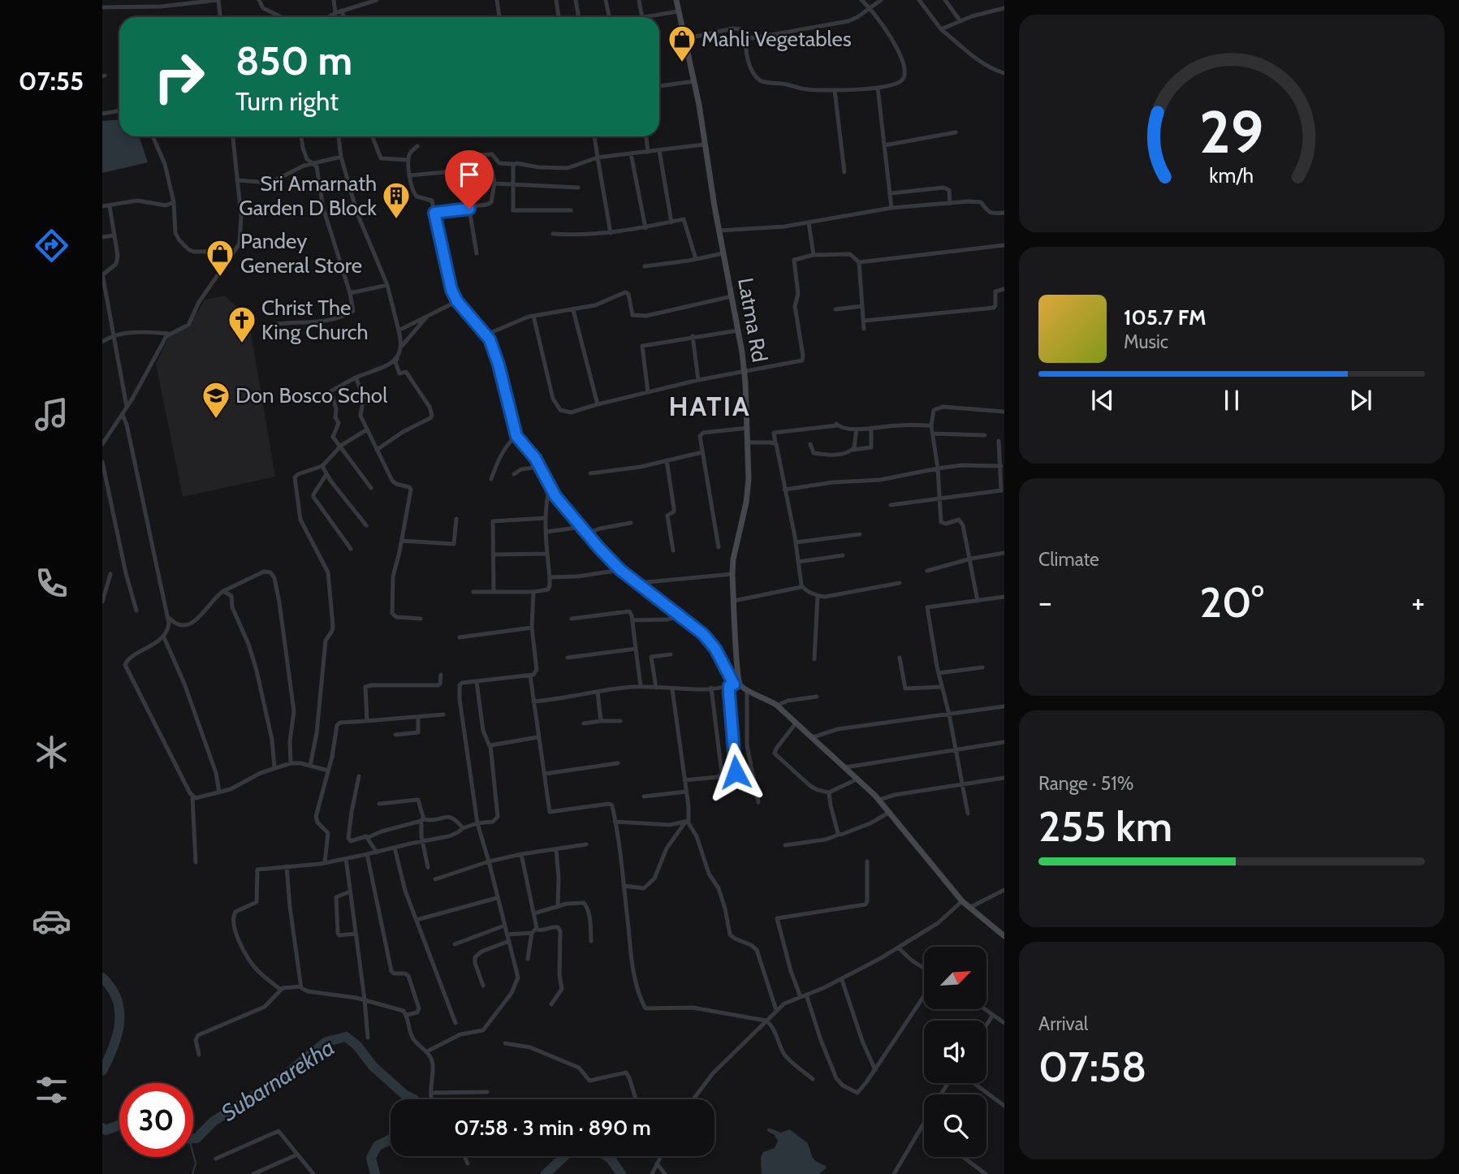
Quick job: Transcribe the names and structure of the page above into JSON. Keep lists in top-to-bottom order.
{
  "streets": {
    "street": ["Latma Rd"]
  },
  "districts": ["HATIA"],
  "water": ["Subarnarekha"],
  "places": {
    "shop": ["Mahli Vegetables", "Pandey General Store"],
    "building": ["Sri Amarnath Garden D Block"],
    "church": ["Christ The King Church"],
    "school or university": ["Don Bosco Schol"]
  },
  "north": "top right",
  "page": {
    "tabs": "07:55",
    "turn": ["850 m", "Turn right"],
    "song": ["105.7 FM", "Music"],
    "tile": [
      "Climate",
      ["Range · 51%", "255 km"],
      ["Arrival", "07:58"]
    ],
    "heat": ["−", "20°", "+"],
    "limit": "30",
    "trip": "07:58 · 3 min · 890 m",
    "gauge": ["29", "km/h"]
  }
}
